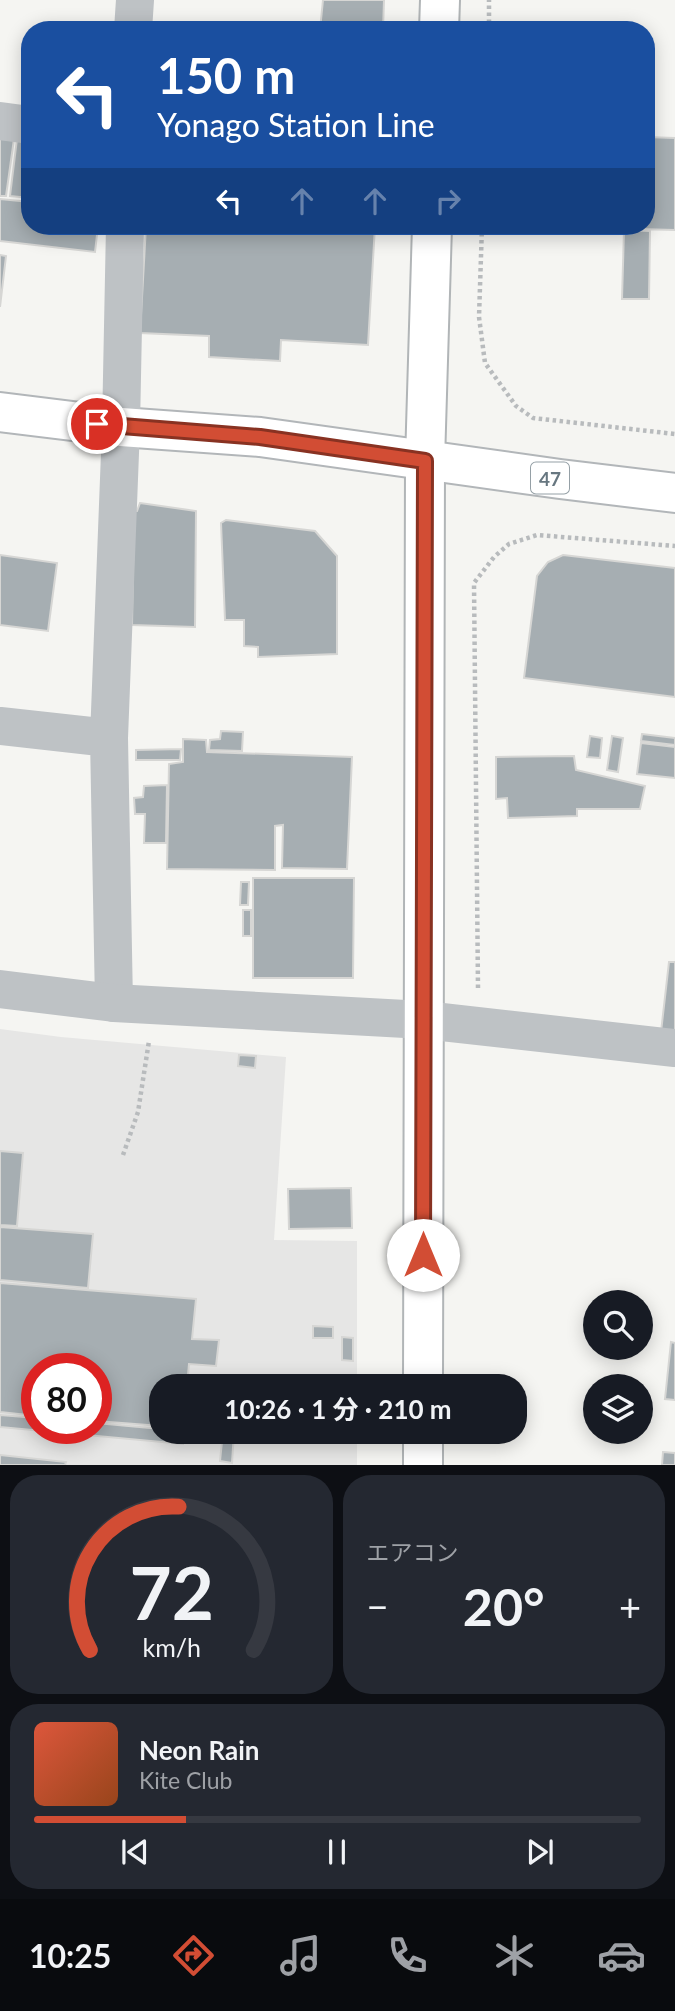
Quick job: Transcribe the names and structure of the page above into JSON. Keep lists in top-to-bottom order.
{
  "streets": {
    "main road": ["47"]
  },
  "page": {
    "turn": ["150 m", "Yonago Station Line"],
    "limit": "80",
    "trip": "10:26 · 1 分 · 210 m",
    "tile": "エアコン",
    "heat": ["−", "20°", "+"],
    "song": ["Neon Rain", "Kite Club"],
    "tabs": "10:25",
    "gauge": ["72", "km/h"]
  }
}
